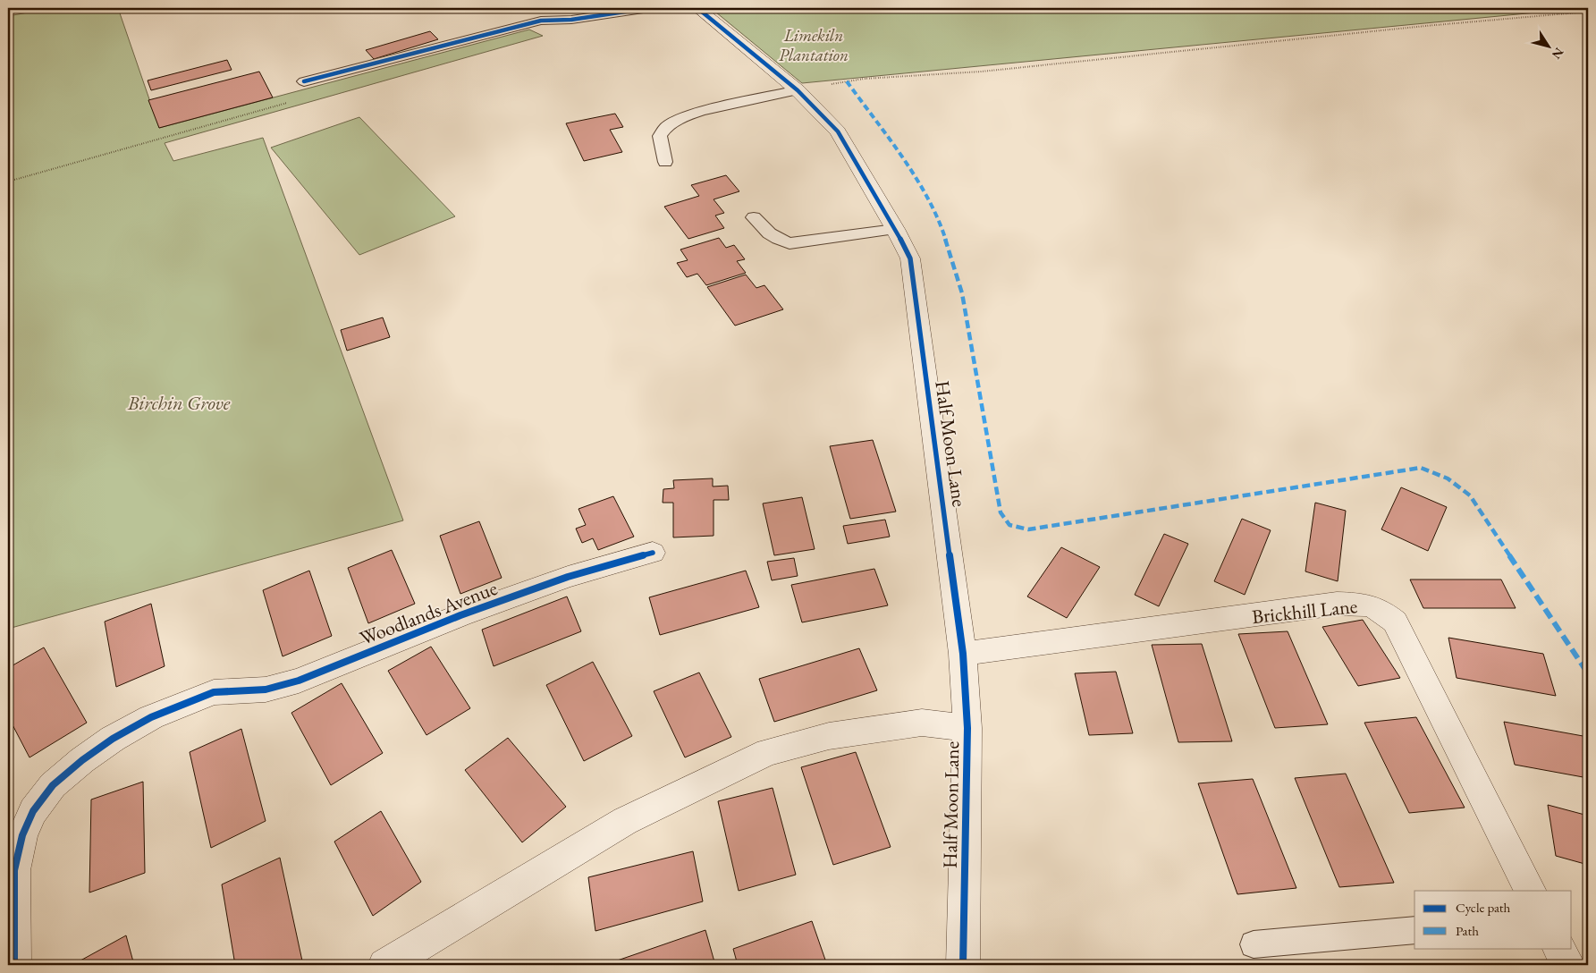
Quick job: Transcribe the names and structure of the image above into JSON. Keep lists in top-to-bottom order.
{
  "streets": {
    "street": ["Half Moon Lane", "Brickhill Lane", "Woodlands Avenue"]
  },
  "crossings": [
    ["Half Moon Lane", "Brickhill Lane"]
  ],
  "parks": ["Limekiln Plantation", "Birchin Grove"],
  "legend": ["Cycle path", "Path"],
  "north": "bottom right"
}
